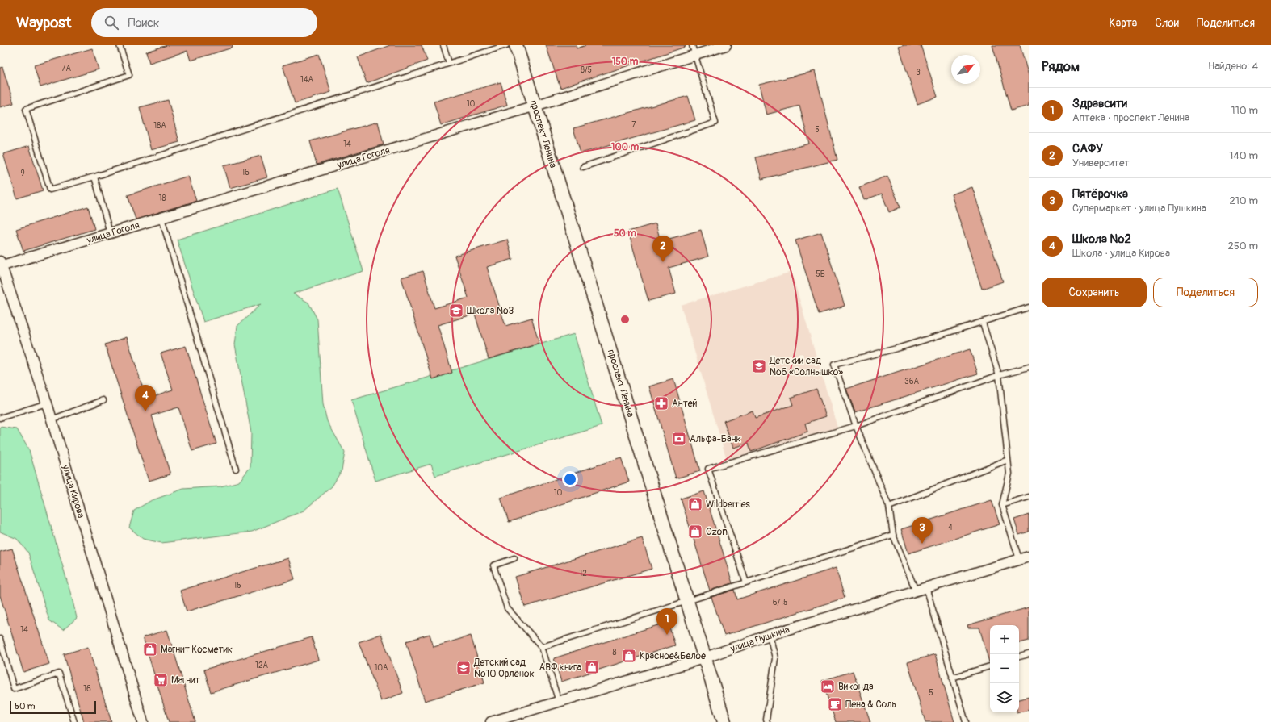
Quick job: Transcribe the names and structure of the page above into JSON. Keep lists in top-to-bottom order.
{
  "streets": {
    "street": [
      "проспект Ленина",
      "улица Гоголя",
      "улица Кирова",
      "улица Пушкина"
    ]
  },
  "crossings": [
    ["проспект Ленина", "улица Гоголя"],
    ["проспект Ленина", "улица Пушкина"],
    ["улица Гоголя", "улица Кирова"]
  ],
  "places": {
    "school or university": ["Школа №3", "Детский сад №6 «Солнышко»", "Детский сад №10 Орлёнок"],
    "pharmacy": ["Антей"],
    "bank": ["Альфа-Банк"],
    "shop": [
      "Wildberries",
      "Ozon",
      "Магнит Косметик",
      "Красное&Белое",
      "АВФ книга"
    ],
    "supermarket": ["Магнит"],
    "hotel": ["Виконда"],
    "cafe": ["Пена & Соль"]
  },
  "house_numbers": [
    "7А",
    "8/5",
    "3",
    "14А",
    "10",
    "7",
    "18А",
    "5",
    "14",
    "16",
    "9",
    "18",
    "5Б",
    "36А",
    "10",
    "4",
    "12",
    "15",
    "6/15",
    "14",
    "8",
    "12А",
    "10А",
    "16",
    "5"
  ],
  "scale_bar": "50 m",
  "north": "top right",
  "page": {
    "header": "Waypost",
    "search": "Поиск",
    "nav": ["Карта", "Слои", "Поделиться"],
    "heading": ["Рядом", "Найдено: 4"],
    "list": [
      {
        "mark": "1",
        "name": "Здравсити",
        "note": "Аптека · проспект Ленина",
        "value": "110 m"
      },
      {
        "mark": "2",
        "name": "САФУ",
        "note": "Университет",
        "value": "140 m"
      },
      {
        "mark": "3",
        "name": "Пятёрочка",
        "note": "Супермаркет · улица Пушкина",
        "value": "210 m"
      },
      {
        "mark": "4",
        "name": "Школа №2",
        "note": "Школа · улица Кирова",
        "value": "250 m"
      }
    ],
    "pins": [
      "2",
      "4",
      "3",
      "1"
    ],
    "buttons": ["Сохранить", "Поделиться"],
    "map_buttons": ["+", "−"],
    "scale": "50 m"
  },
  "rings": ["150 m", "100 m", "50 m"]
}
